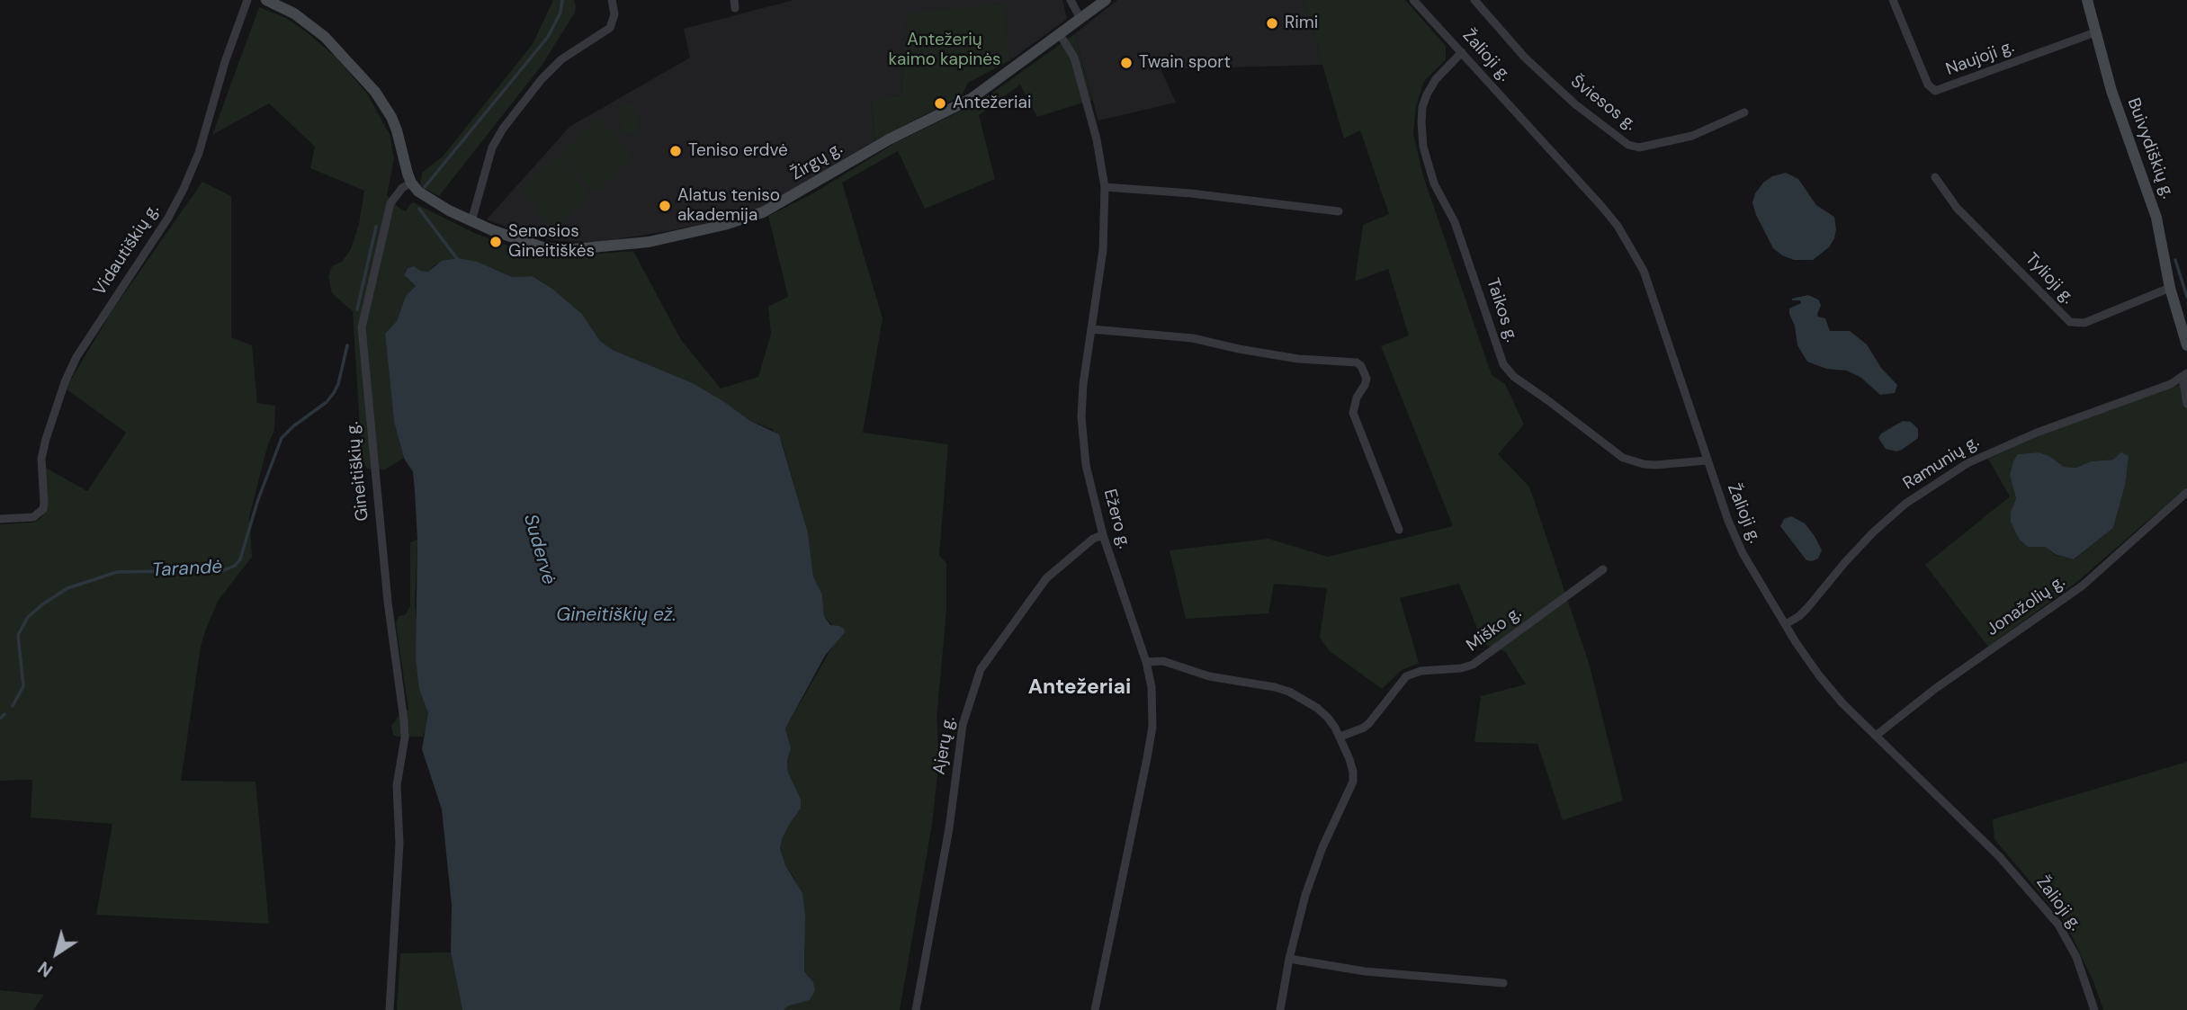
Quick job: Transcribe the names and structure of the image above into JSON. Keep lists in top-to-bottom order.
{
  "streets": {
    "street": [
      "Žalioji g.",
      "Naujoji g.",
      "Šviesos g.",
      "Buivydiškių g.",
      "Žirgų g.",
      "Vidautiškių g.",
      "Tylioji g.",
      "Taikos g.",
      "Ramunių g.",
      "Gineitiškių g.",
      "Ežero g.",
      "Jonažolių g.",
      "Miško g.",
      "Ajerų g."
    ]
  },
  "crossings": [
    ["Žalioji g.", "Taikos g."],
    ["Žalioji g.", "Ramunių g."],
    ["Žalioji g.", "Jonažolių g."],
    ["Naujoji g.", "Buivydiškių g."],
    ["Buivydiškių g.", "Tylioji g."],
    ["Žirgų g.", "Gineitiškių g."],
    ["Žirgų g.", "Ežero g."],
    ["Ežero g.", "Ajerų g."]
  ],
  "districts": ["Antežeriai"],
  "water": ["Sudervė", "Tarandė", "Gineitiškių ež."],
  "parks": ["Antežerių kaimo kapinės"],
  "places": [
    "Rimi",
    "Twain sport",
    "Antežeriai",
    "Teniso erdvė",
    "Alatus teniso akademija",
    "Senosios Gineitiškės"
  ],
  "north": "bottom left"
}
